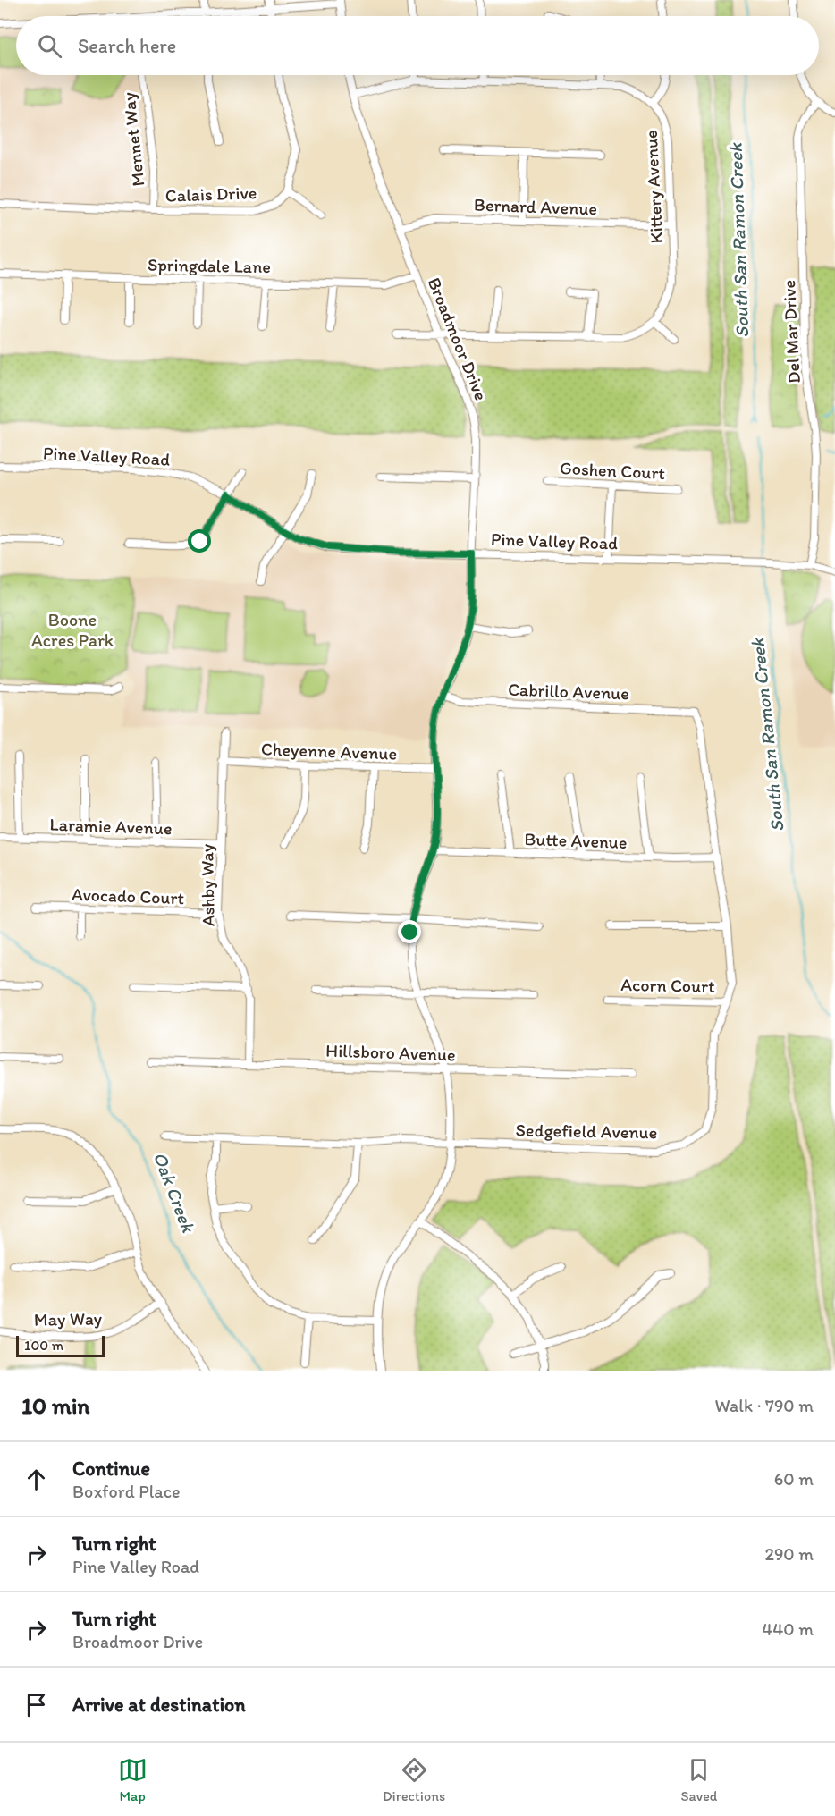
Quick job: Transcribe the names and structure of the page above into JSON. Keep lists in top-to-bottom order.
{
  "streets": {
    "street": [
      "Mennet Way",
      "Kittery Avenue",
      "Calais Drive",
      "Bernard Avenue",
      "Springdale Lane",
      "Del Mar Drive",
      "Broadmoor Drive",
      "Pine Valley Road",
      "Goshen Court",
      "Cabrillo Avenue",
      "Cheyenne Avenue",
      "Laramie Avenue",
      "Butte Avenue",
      "Ashby Way",
      "Avocado Court",
      "Acorn Court",
      "Hillsboro Avenue",
      "Sedgefield Avenue",
      "May Way"
    ]
  },
  "crossings": [
    ["Mennet Way", "Calais Drive"],
    ["Kittery Avenue", "Bernard Avenue"],
    ["Kittery Avenue", "Broadmoor Drive"],
    ["Bernard Avenue", "Broadmoor Drive"],
    ["Springdale Lane", "Broadmoor Drive"],
    ["Del Mar Drive", "Pine Valley Road"],
    ["Broadmoor Drive", "Pine Valley Road"],
    ["Broadmoor Drive", "Cabrillo Avenue"],
    ["Broadmoor Drive", "Cheyenne Avenue"],
    ["Broadmoor Drive", "Butte Avenue"],
    ["Broadmoor Drive", "Hillsboro Avenue"],
    ["Broadmoor Drive", "Sedgefield Avenue"],
    ["Cabrillo Avenue", "Sedgefield Avenue"],
    ["Cheyenne Avenue", "Ashby Way"],
    ["Laramie Avenue", "Ashby Way"],
    ["Butte Avenue", "Sedgefield Avenue"],
    ["Ashby Way", "Avocado Court"],
    ["Ashby Way", "Hillsboro Avenue"],
    ["Acorn Court", "Sedgefield Avenue"]
  ],
  "water": ["South San Ramon Creek", "Oak Creek"],
  "parks": ["Boone Acres Park"],
  "scale_bar": "100 m",
  "page": {
    "search": "Search here",
    "scale": "100 m",
    "heading": ["10 min", "Walk · 790 m"],
    "list": [
      ["Continue", "Boxford Place", "60 m"],
      ["Turn right", "Pine Valley Road", "290 m"],
      ["Turn right", "Broadmoor Drive", "440 m"],
      "Arrive at destination"
    ],
    "nav": ["Map", "Directions", "Saved"]
  }
}
